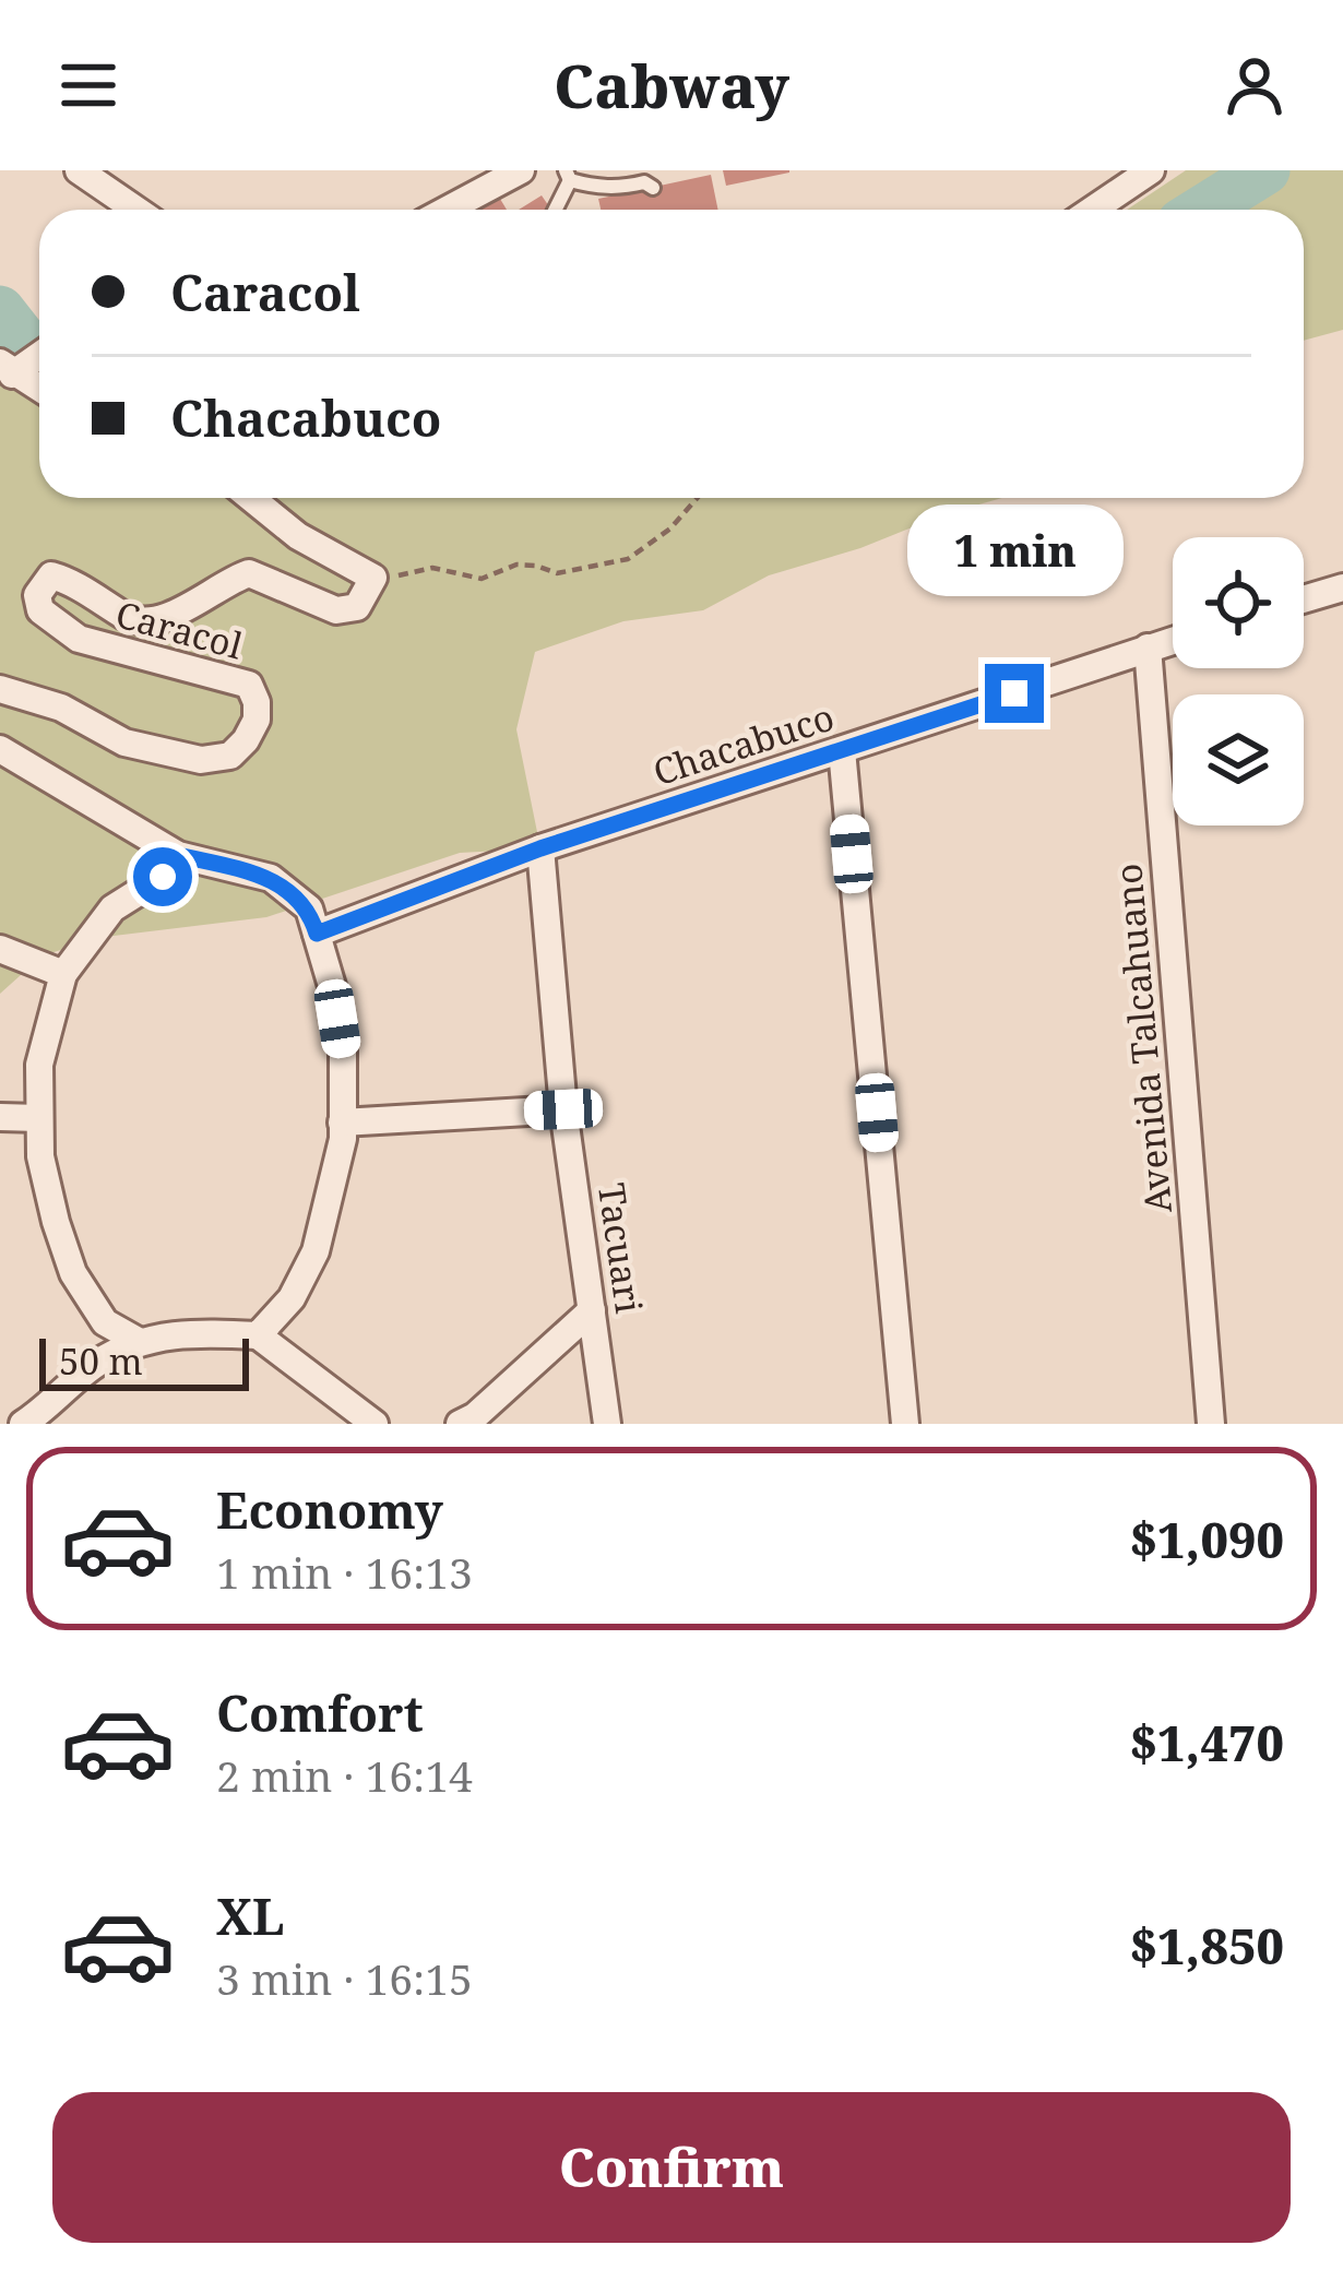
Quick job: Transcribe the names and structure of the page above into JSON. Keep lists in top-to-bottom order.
{
  "streets": {
    "street": [
      "Caracol",
      "Chacabuco",
      "Avenida Talcahuano",
      "Tacuari"
    ]
  },
  "crossings": [
    ["Chacabuco", "Avenida Talcahuano"],
    ["Chacabuco", "Tacuari"]
  ],
  "scale_bar": "50 m",
  "page": {
    "header": "Cabway",
    "banner": ["Caracol", "Chacabuco"],
    "bubble": "1 min",
    "scale": "50 m",
    "list": [
      {
        "name": "Economy",
        "note": "1 min · 16:13",
        "value": "$1,090"
      },
      {
        "name": "Comfort",
        "note": "2 min · 16:14",
        "value": "$1,470"
      },
      {
        "name": "XL",
        "note": "3 min · 16:15",
        "value": "$1,850"
      }
    ],
    "buttons": "Confirm"
  }
}
